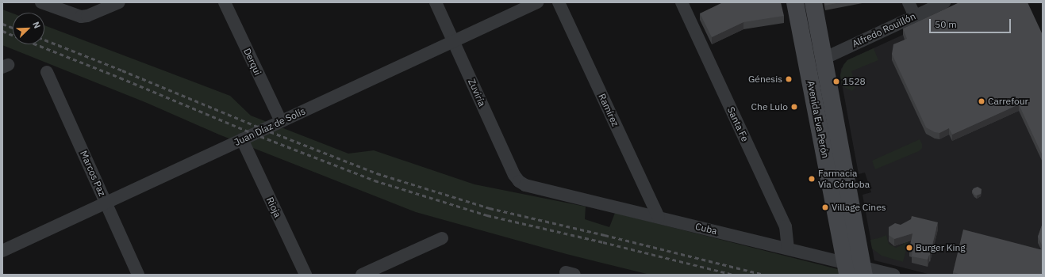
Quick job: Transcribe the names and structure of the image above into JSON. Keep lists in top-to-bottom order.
{
  "streets": {
    "main road": ["Avenida Eva Perón"],
    "street": [
      "Alfredo Rouillón",
      "Derqui",
      "Zuviría",
      "Ramírez",
      "Santa Fe",
      "Juan Díaz de Solís",
      "Marcos Paz",
      "Rioja",
      "Cuba"
    ]
  },
  "crossings": [
    ["Alfredo Rouillón", "Avenida Eva Perón"],
    ["Derqui", "Juan Díaz de Solís"],
    ["Zuviría", "Juan Díaz de Solís"],
    ["Zuviría", "Cuba"],
    ["Ramírez", "Cuba"],
    ["Avenida Eva Perón", "Cuba"],
    ["Santa Fe", "Cuba"],
    ["Juan Díaz de Solís", "Marcos Paz"],
    ["Juan Díaz de Solís", "Rioja"]
  ],
  "places": [
    "Génesis",
    "1528",
    "Carrefour",
    "Che Lulo",
    "Farmacia Vía Córdoba",
    "Village Cines",
    "Burger King"
  ],
  "scale_bar": "50 m",
  "north": "top right"
}
